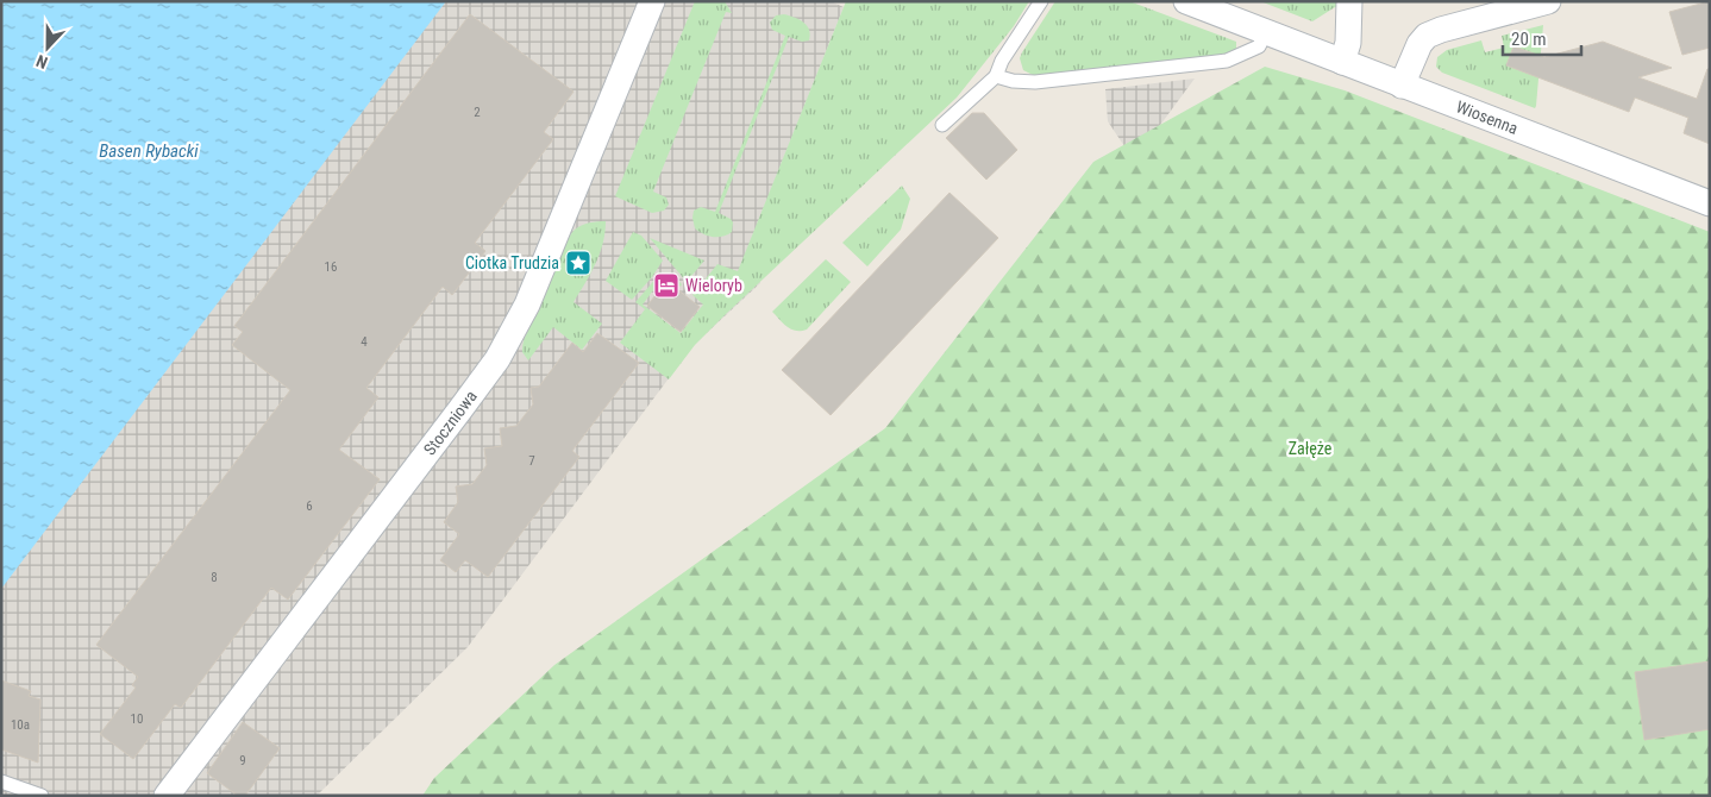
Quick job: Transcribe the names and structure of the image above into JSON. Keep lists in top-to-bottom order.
{
  "streets": {
    "street": ["Wiosenna", "Stoczniowa"]
  },
  "water": ["Basen Rybacki"],
  "parks": ["Załęże"],
  "places": {
    "place": ["Ciotka Trudzia"],
    "hotel": ["Wieloryb"]
  },
  "house_numbers": [
    "2",
    "16",
    "4",
    "7",
    "6",
    "8",
    "10",
    "10a",
    "9"
  ],
  "scale_bar": "20 m",
  "north": "bottom"
}
